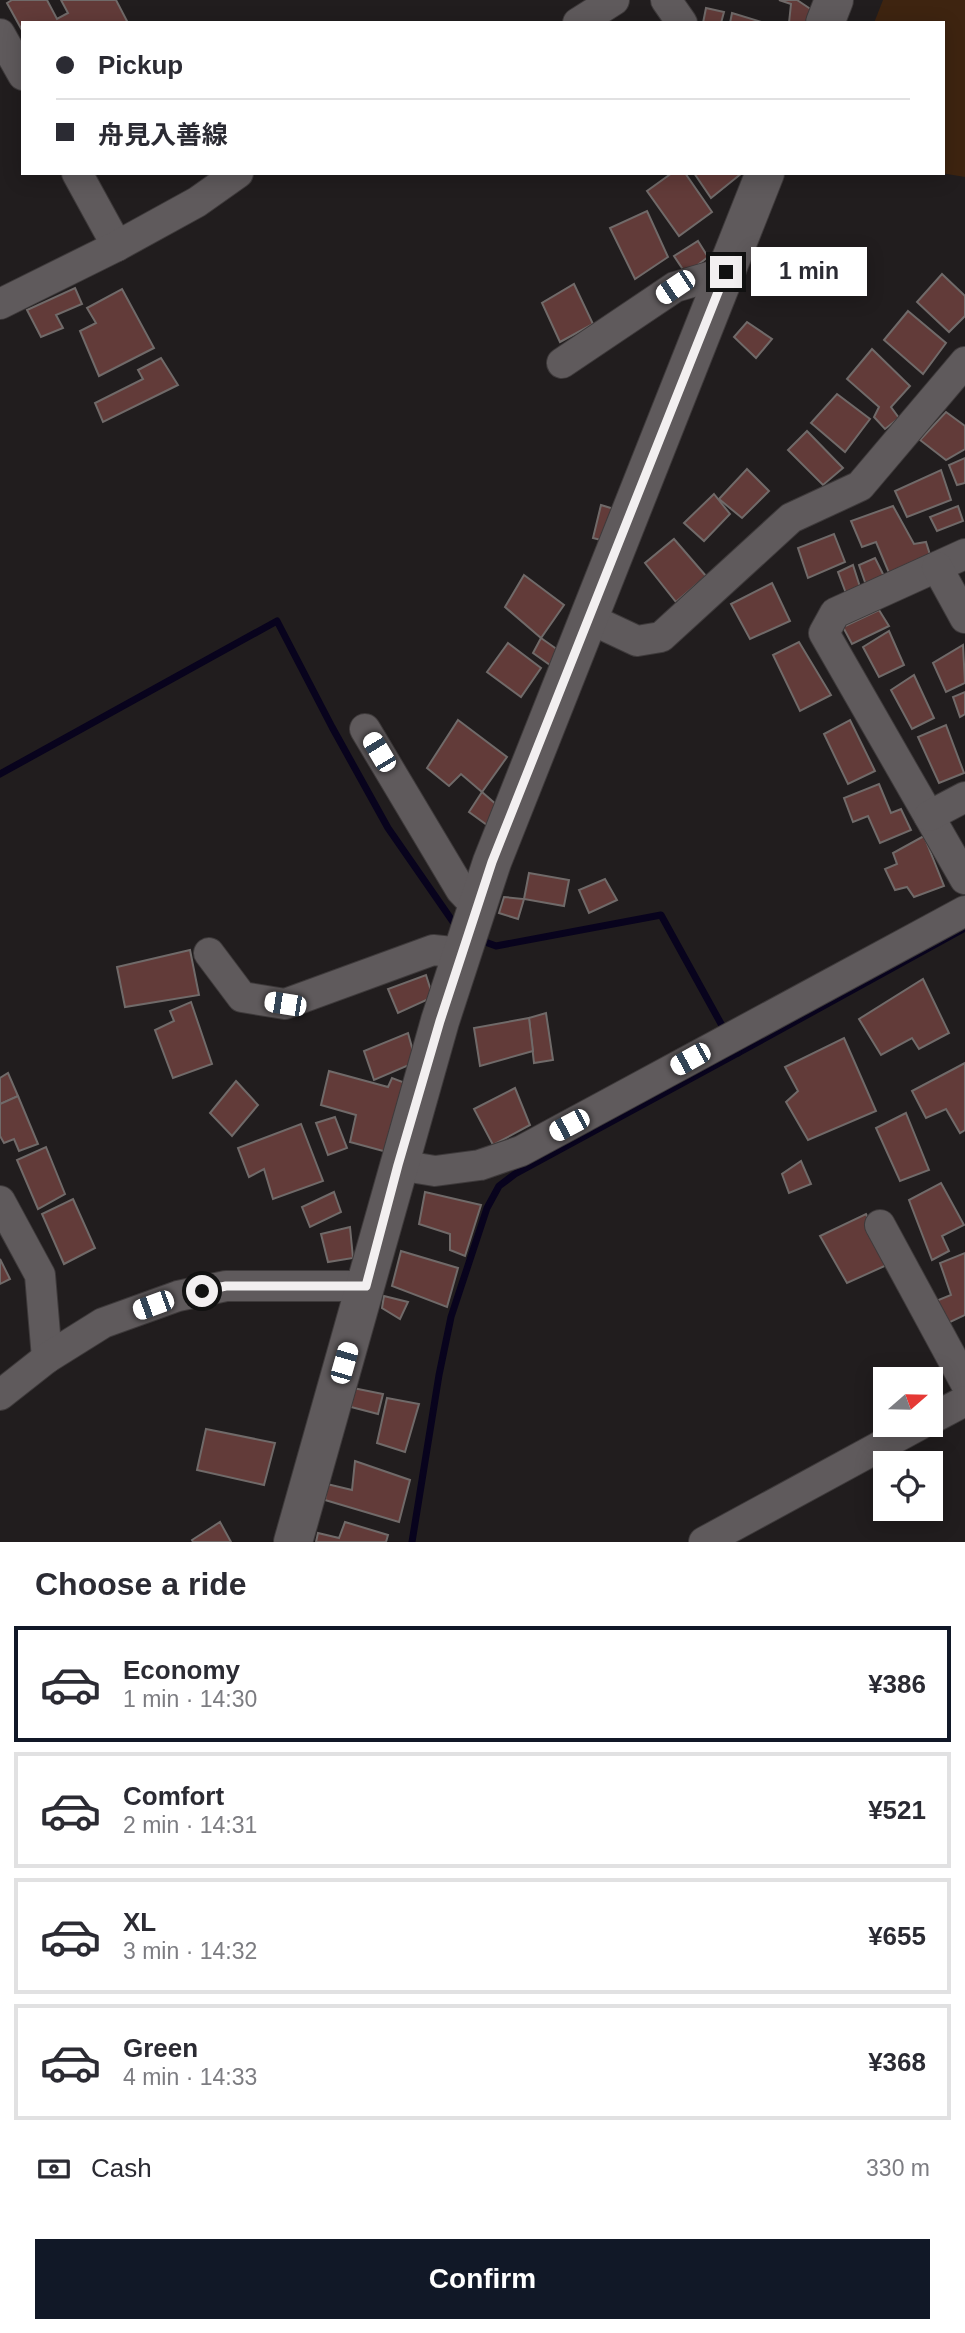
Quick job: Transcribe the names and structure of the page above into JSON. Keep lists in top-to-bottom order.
{
  "north": "right",
  "page": {
    "banner": ["Pickup", "舟見入善線"],
    "bubble": "1 min",
    "heading": "Choose a ride",
    "list": [
      {
        "name": "Economy",
        "note": "1 min · 14:30",
        "value": "¥386"
      },
      {
        "name": "Comfort",
        "note": "2 min · 14:31",
        "value": "¥521"
      },
      {
        "name": "XL",
        "note": "3 min · 14:32",
        "value": "¥655"
      },
      {
        "name": "Green",
        "note": "4 min · 14:33",
        "value": "¥368"
      }
    ],
    "pay": ["Cash", "330 m"],
    "buttons": "Confirm"
  }
}
